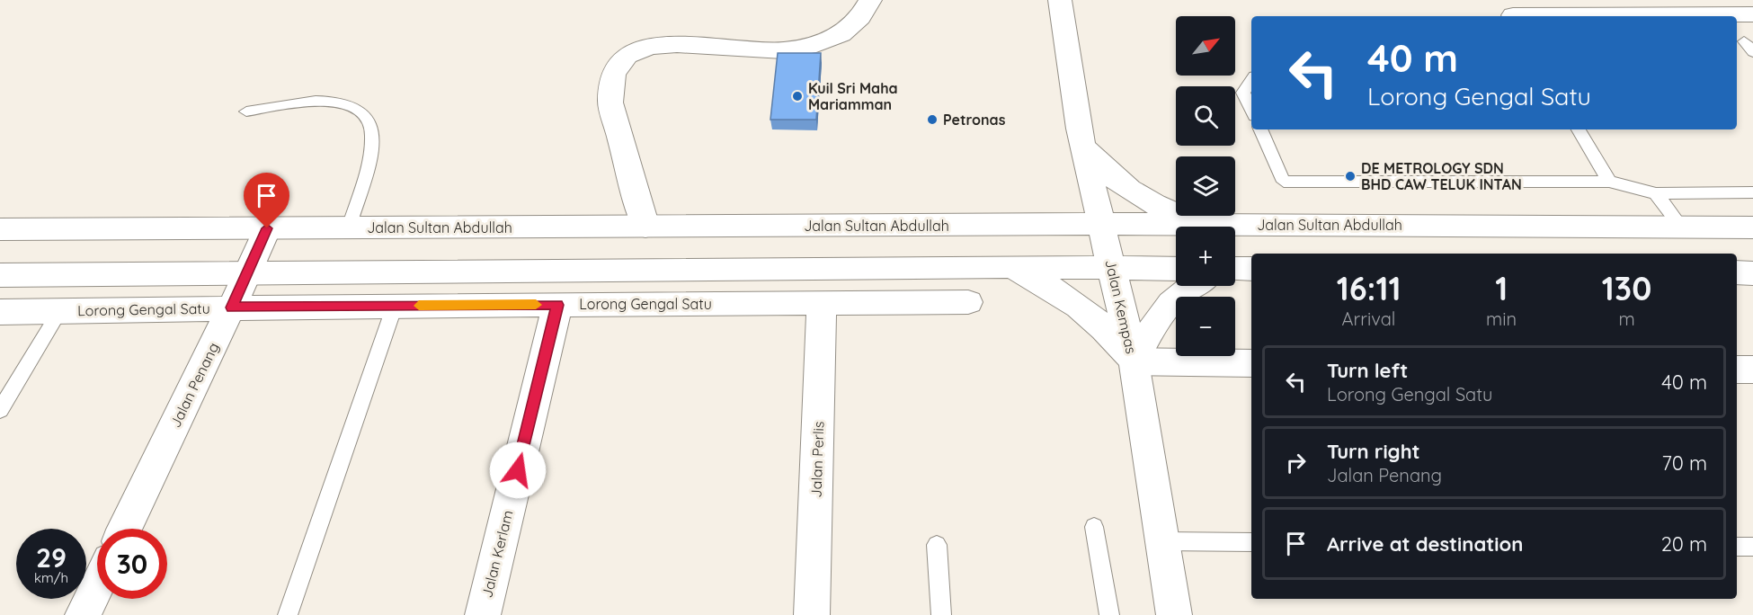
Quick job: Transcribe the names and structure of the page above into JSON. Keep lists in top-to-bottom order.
{
  "streets": {
    "street": [
      "Jalan Sultan Abdullah",
      "Lorong Gengal Satu",
      "Jalan Kempas",
      "Jalan Penang",
      "Jalan Perlis",
      "Jalan Kerlam"
    ]
  },
  "crossings": [
    ["Jalan Sultan Abdullah", "Jalan Kempas"],
    ["Jalan Sultan Abdullah", "Jalan Penang"],
    ["Lorong Gengal Satu", "Jalan Penang"],
    ["Lorong Gengal Satu", "Jalan Perlis"],
    ["Lorong Gengal Satu", "Jalan Kerlam"]
  ],
  "places": ["Kuil Sri Maha Mariamman", "Petronas", "DE METROLOGY SDN BHD CAW TELUK INTAN"],
  "north": "top right",
  "page": {
    "map_buttons": ["+", "−"],
    "turn": ["40 m", "Lorong Gengal Satu"],
    "eta": [
      "16:11",
      "Arrival",
      "1",
      "min",
      "130",
      "m"
    ],
    "list": [
      {
        "name": "Turn left",
        "note": "Lorong Gengal Satu",
        "value": "40 m"
      },
      {
        "name": "Turn right",
        "note": "Jalan Penang",
        "value": "70 m"
      },
      {
        "name": "Arrive at destination",
        "value": "20 m"
      }
    ],
    "speed": "29 km/h",
    "limit": "30"
  }
}
